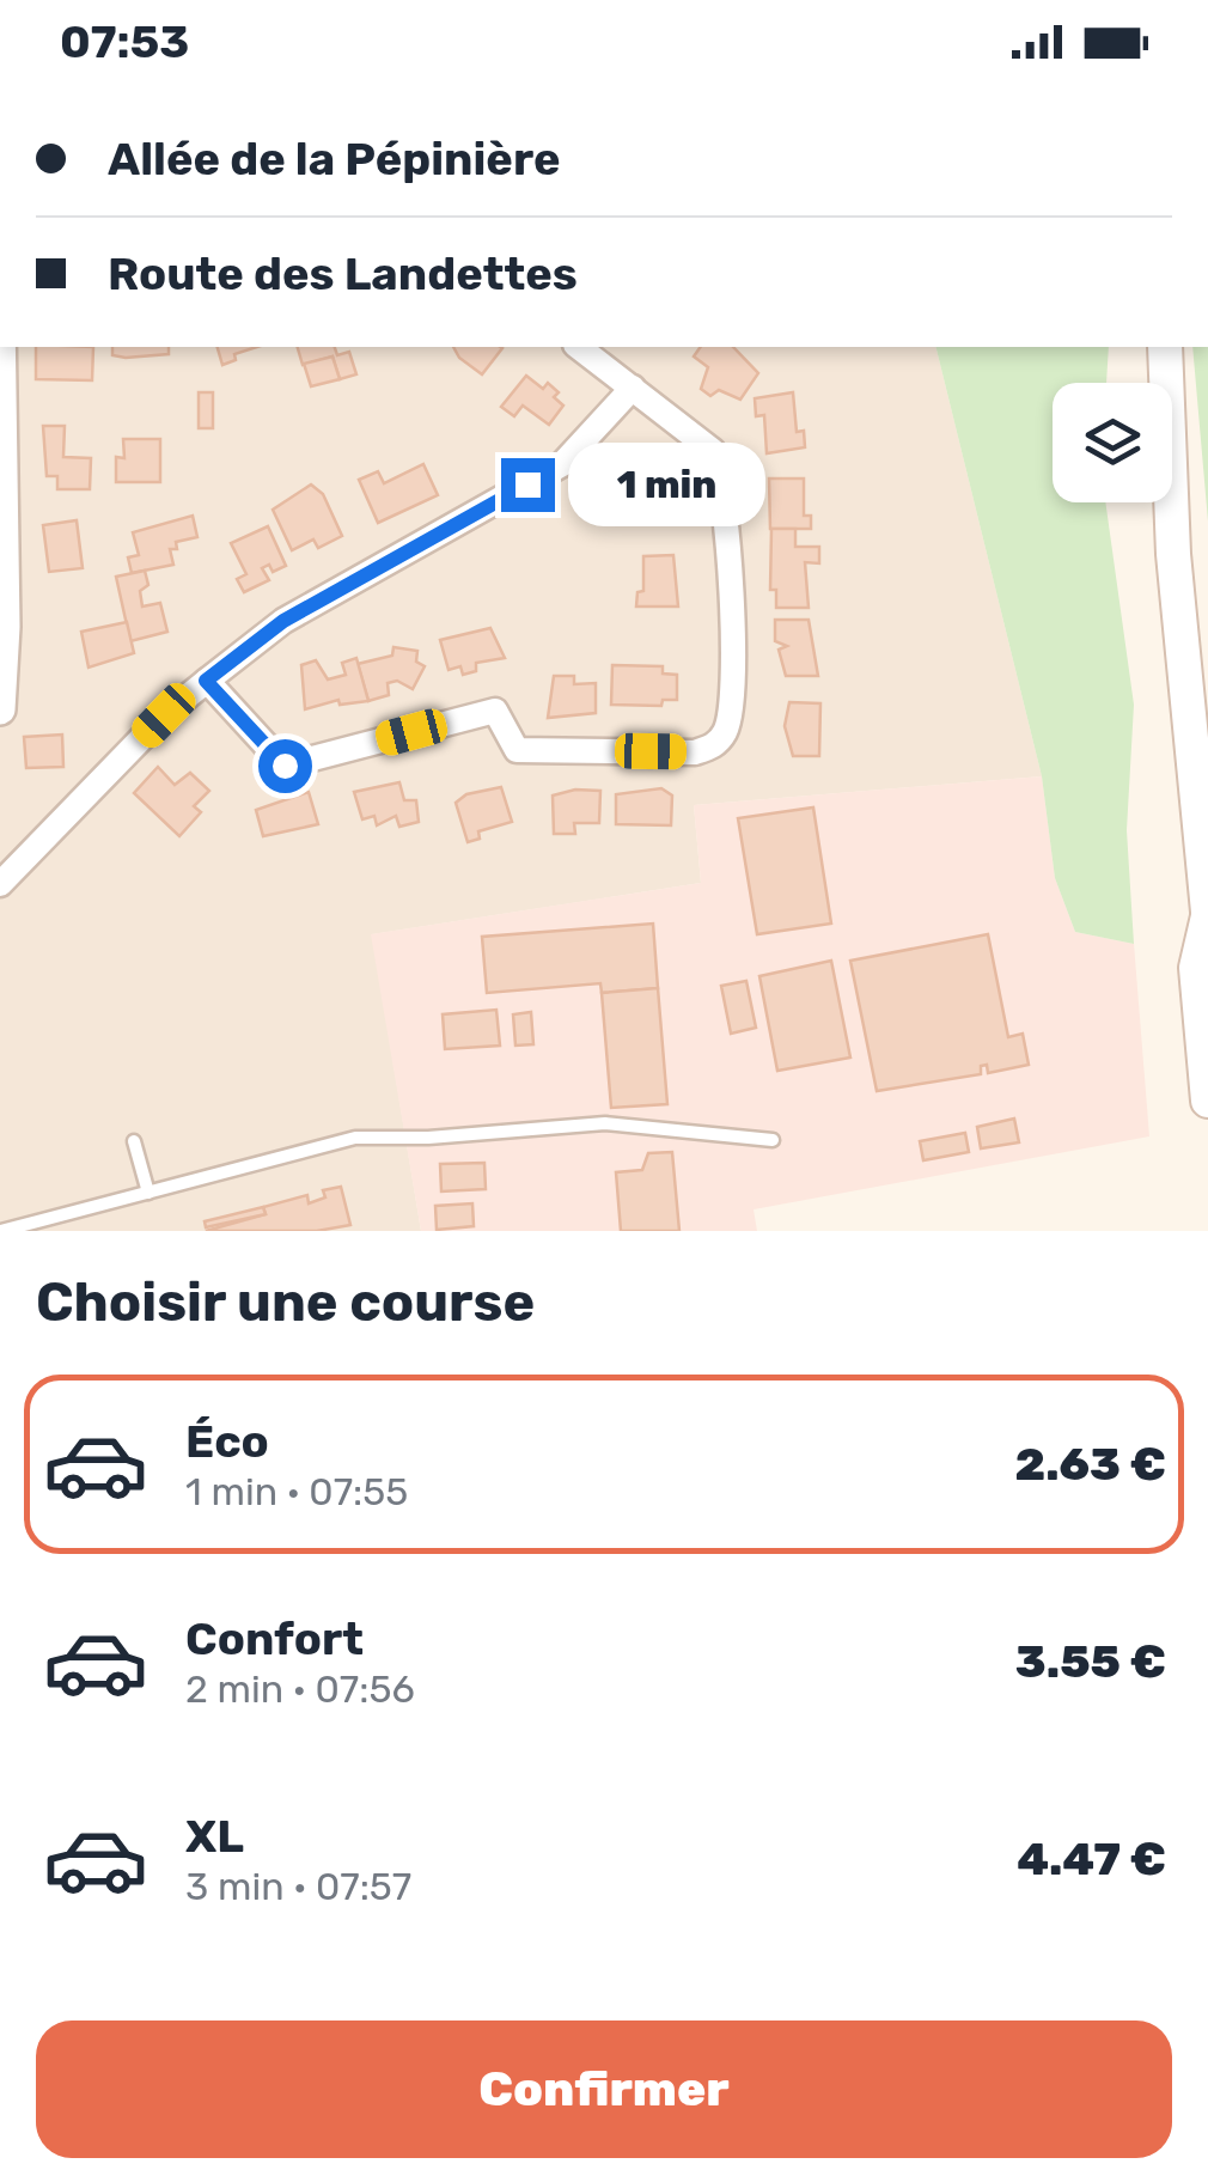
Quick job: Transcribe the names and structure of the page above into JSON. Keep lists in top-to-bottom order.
{
  "page": {
    "status": "07:53",
    "banner": ["Allée de la Pépinière", "Route des Landettes"],
    "bubble": "1 min",
    "heading": "Choisir une course",
    "list": [
      {
        "name": "Éco",
        "note": "1 min · 07:55",
        "value": "2.63 €"
      },
      {
        "name": "Confort",
        "note": "2 min · 07:56",
        "value": "3.55 €"
      },
      {
        "name": "XL",
        "note": "3 min · 07:57",
        "value": "4.47 €"
      }
    ],
    "buttons": "Confirmer"
  }
}
